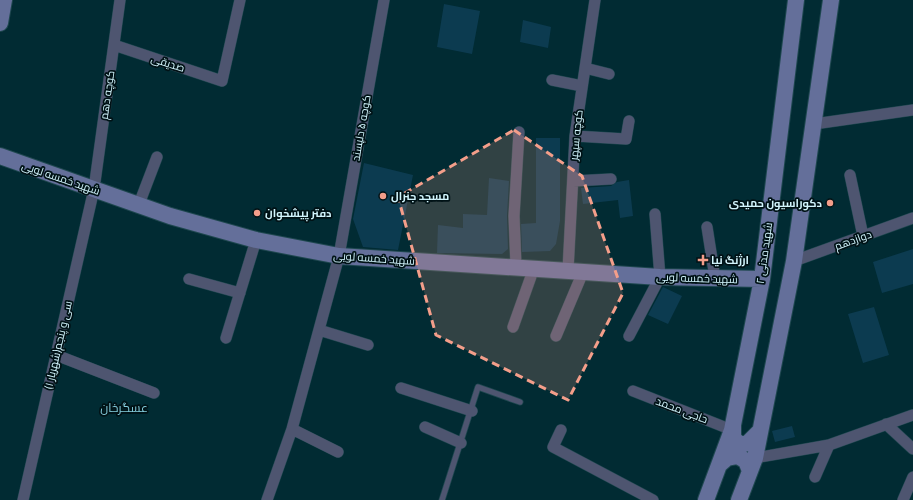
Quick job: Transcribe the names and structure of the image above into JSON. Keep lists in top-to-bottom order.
{
  "streets": {
    "main road": ["شهید خمسه لویی", "شهید مدنی ۲"],
    "street": [
      "صدیقی",
      "کوچه دهم",
      "کوچه ۵ دلپسند",
      "کوچه سپهر",
      "دوازدهم",
      "سی و پنجم(شهریار ۱)",
      "حاجی محمد"
    ]
  },
  "crossings": [
    ["صدیقی", "کوچه دهم"],
    ["کوچه دهم", "شهید خمسه لویی"],
    ["کوچه دهم", "سی و پنجم(شهریار ۱)"],
    ["کوچه ۵ دلپسند", "شهید خمسه لویی"],
    ["کوچه سپهر", "شهید خمسه لویی"],
    ["شهید خمسه لویی", "شهید مدنی ۲"],
    ["شهید خمسه لویی", "سی و پنجم(شهریار ۱)"],
    ["شهید مدنی ۲", "حاجی محمد"]
  ],
  "districts": ["عسگرخان"],
  "places": {
    "other": ["مسجد جنرال", "دکوراسیون حمیدی", "دفتر پیشخوان"],
    "health": ["ارژنگ نیا"]
  }
}
